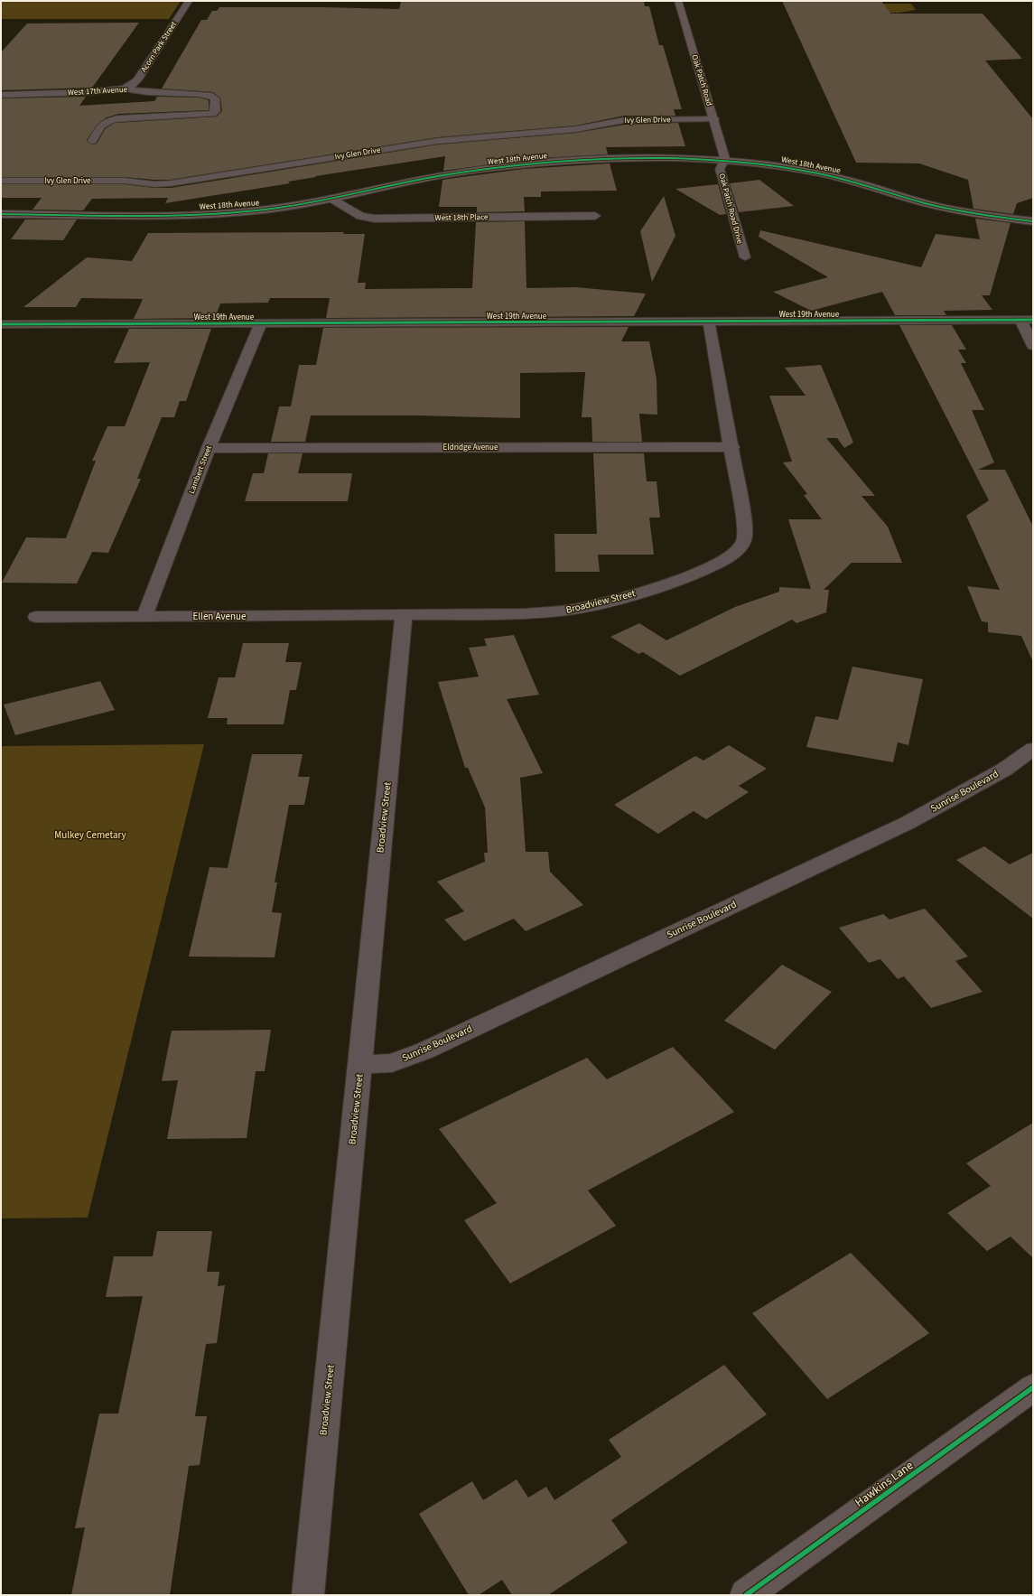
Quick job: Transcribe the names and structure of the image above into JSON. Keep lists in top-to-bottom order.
{
  "streets": {
    "main road": ["Oak Patch Road", "West 18th Avenue", "Hawkins Lane"],
    "street": [
      "Acorn Park Street",
      "West 17th Avenue",
      "Ivy Glen Drive",
      "West 18th Place",
      "West 19th Avenue",
      "Eldridge Avenue",
      "Lambert Street",
      "Broadview Street",
      "Ellen Avenue",
      "Sunrise Boulevard"
    ],
    "lane": ["Oak Patch Road Drive"]
  },
  "crossings": [
    ["Acorn Park Street", "West 17th Avenue"],
    ["Oak Patch Road", "Ivy Glen Drive"],
    ["Oak Patch Road", "West 18th Avenue"],
    ["Oak Patch Road", "Oak Patch Road Drive"],
    ["West 18th Avenue", "Oak Patch Road Drive"],
    ["West 18th Avenue", "West 18th Place"],
    ["West 19th Avenue", "Lambert Street"],
    ["West 19th Avenue", "Broadview Street"],
    ["Eldridge Avenue", "Lambert Street"],
    ["Eldridge Avenue", "Broadview Street"],
    ["Lambert Street", "Ellen Avenue"],
    ["Broadview Street", "Ellen Avenue"],
    ["Broadview Street", "Sunrise Boulevard"]
  ],
  "parks": ["Mulkey Cemetary"]
}
